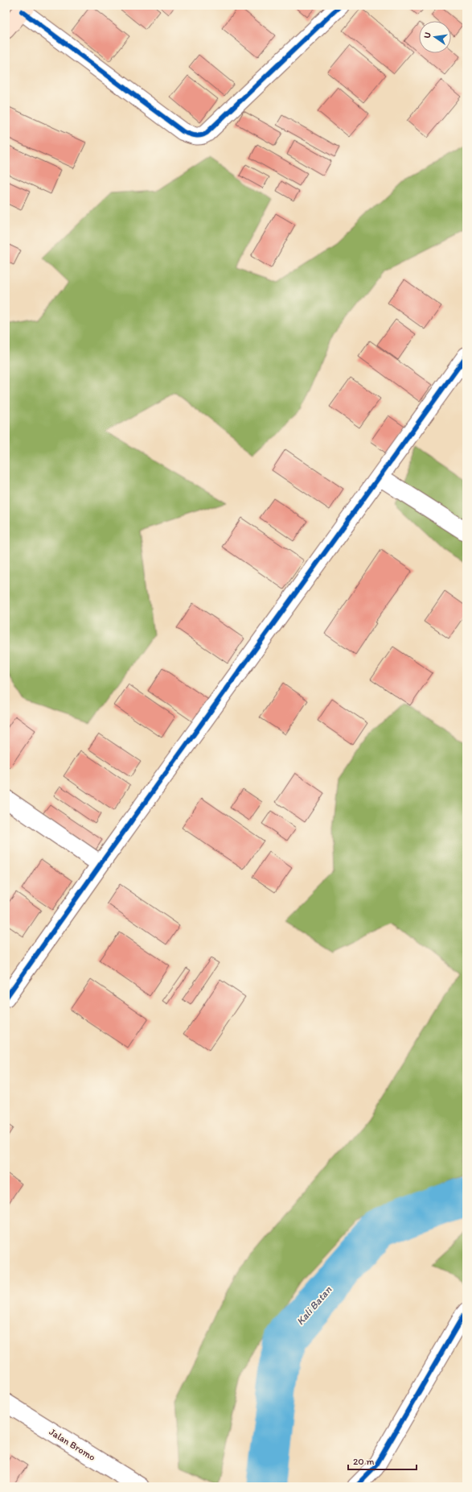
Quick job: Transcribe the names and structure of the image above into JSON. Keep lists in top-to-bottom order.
{
  "streets": {
    "street": ["Jalan Bromo"]
  },
  "water": ["Kali Batan"],
  "scale_bar": "20 m",
  "north": "left"
}
